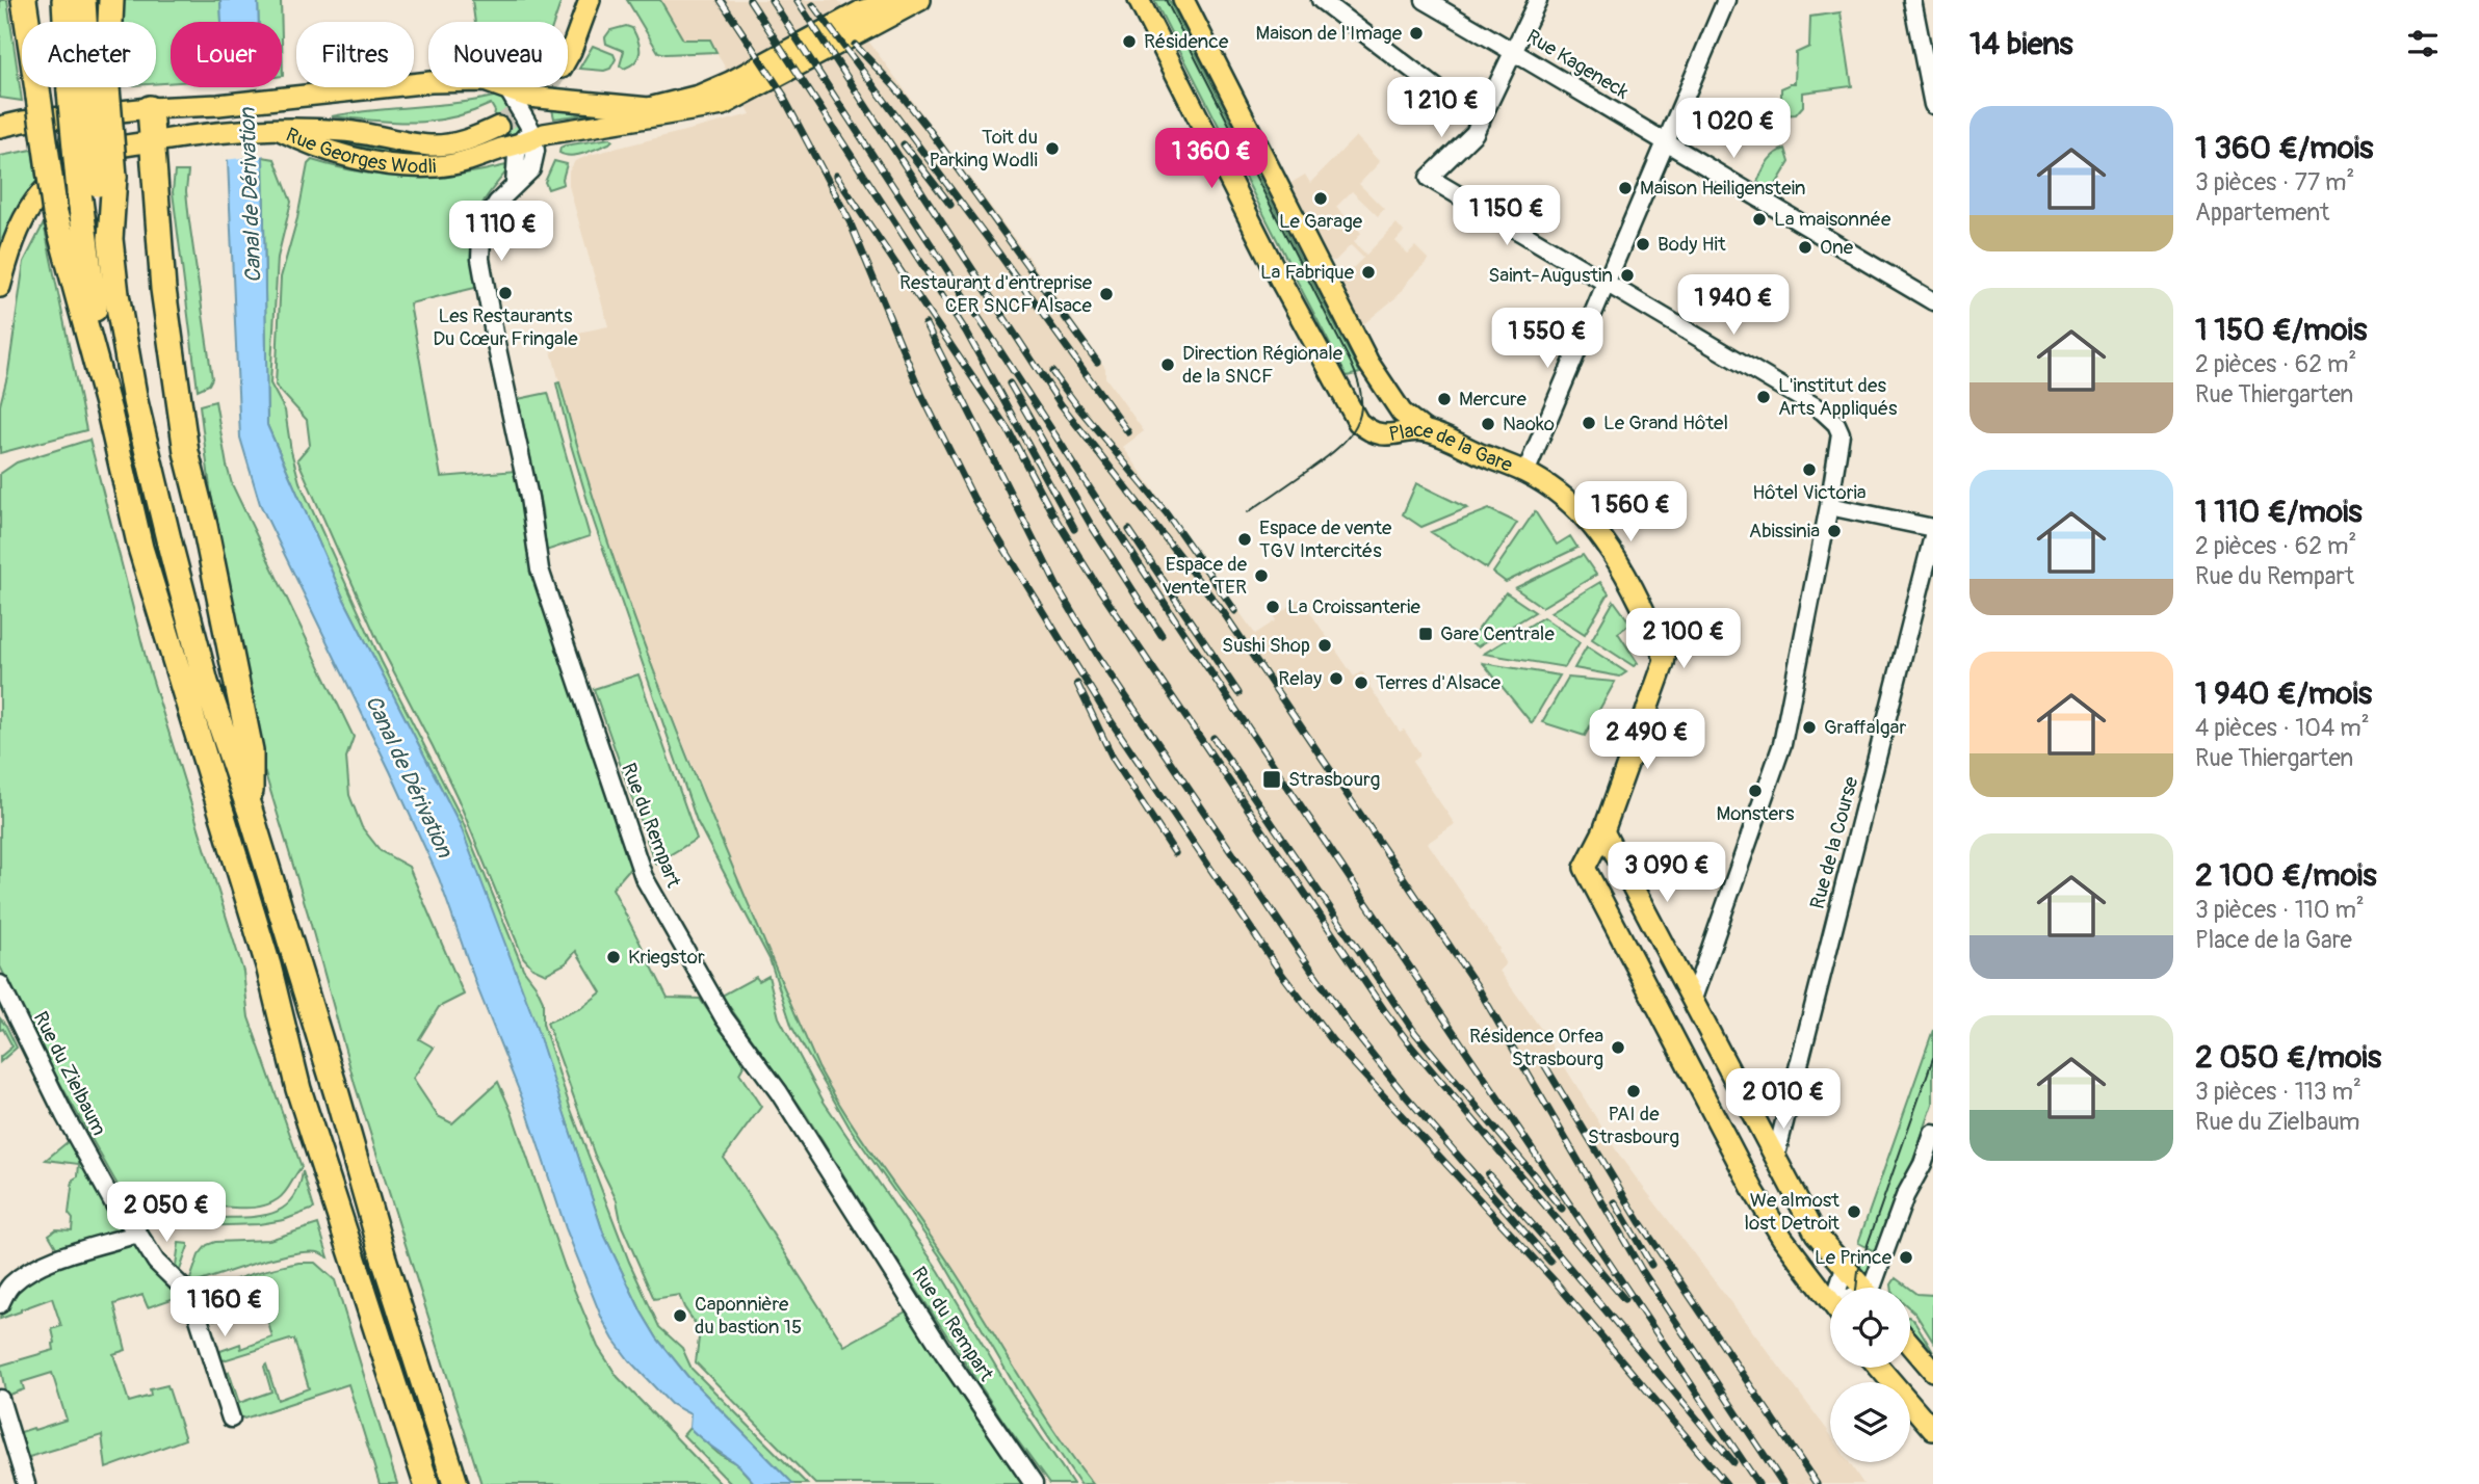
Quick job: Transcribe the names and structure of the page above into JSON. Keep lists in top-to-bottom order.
{
  "streets": {
    "main road": ["Rue Georges Wodli", "Place de la Gare"],
    "street": [
      "Rue Kageneck",
      "Rue du Rempart",
      "Rue de la Course",
      "Rue du Zielbaum"
    ]
  },
  "crossings": [
    ["Rue Georges Wodli", "Rue du Rempart"]
  ],
  "water": ["Canal de Dérivation"],
  "places": {
    "other": [
      "Maison de l'Image",
      "Résidence",
      "Toit du Parking Wodli",
      "Maison Heiligenstein",
      "Le Garage",
      "La maisonnée",
      "Body Hit",
      "One",
      "La Fabrique",
      "Saint-Augustin",
      "Les Restaurants Du Cœur Fringale",
      "Restaurant d'entreprise CER SNCF Alsace",
      "Direction Régionale de la SNCF",
      "L'institut des Arts Appliqués",
      "Mercure",
      "Le Grand Hôtel",
      "Naoko",
      "Hôtel Victoria",
      "Abissinia",
      "Espace de vente TGV Intercités",
      "Espace de vente TER",
      "La Croissanterie",
      "Sushi Shop",
      "Relay",
      "Terres d'Alsace",
      "Graffalgar",
      "Monsters",
      "Kriegstor",
      "Résidence Orfea Strasbourg",
      "PAI de Strasbourg",
      "We almost lost Detroit",
      "Le Prince",
      "Caponnière du bastion 15"
    ],
    "transit": ["Gare Centrale", "Strasbourg"]
  },
  "page": {
    "heading": "14 biens",
    "chip": [
      "Acheter",
      "Louer",
      "Filtres",
      "Nouveau"
    ],
    "price": [
      "1 210 €",
      "1 020 €",
      "1 360 €",
      "1 150 €",
      "1 110 €",
      "1 940 €",
      "1 550 €",
      "1 560 €",
      "2 100 €",
      "2 490 €",
      "3 090 €",
      "2 010 €",
      "2 050 €",
      "1 160 €"
    ],
    "list": [
      {
        "name": "1 360 €/mois",
        "note": "3 pièces · 77 m² · Appartement"
      },
      {
        "name": "1 150 €/mois",
        "note": "2 pièces · 62 m² · Rue Thiergarten"
      },
      {
        "name": "1 110 €/mois",
        "note": "2 pièces · 62 m² · Rue du Rempart"
      },
      {
        "name": "1 940 €/mois",
        "note": "4 pièces · 104 m² · Rue Thiergarten"
      },
      {
        "name": "2 100 €/mois",
        "note": "3 pièces · 110 m² · Place de la Gare"
      },
      {
        "name": "2 050 €/mois",
        "note": "3 pièces · 113 m² · Rue du Zielbaum"
      }
    ]
  }
}
